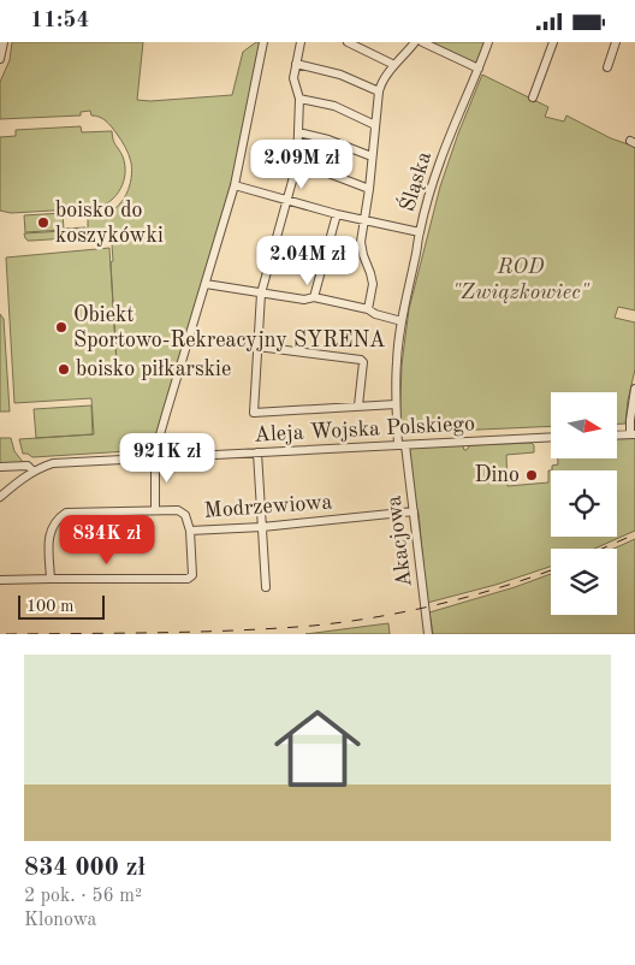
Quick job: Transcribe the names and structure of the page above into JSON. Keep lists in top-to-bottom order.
{
  "streets": {
    "street": [
      "Śląska",
      "Aleja Wojska Polskiego",
      "Modrzewiowa",
      "Akacjowa"
    ]
  },
  "crossings": [
    ["Śląska", "Aleja Wojska Polskiego"],
    ["Śląska", "Akacjowa"],
    ["Aleja Wojska Polskiego", "Akacjowa"],
    ["Modrzewiowa", "Akacjowa"]
  ],
  "parks": ["ROD \"Związkowiec\""],
  "places": [
    "boisko do koszykówki",
    "Obiekt Sportowo-Rekreacyjny SYRENA",
    "boisko piłkarskie",
    "Dino"
  ],
  "scale_bar": "100 m",
  "north": "right",
  "page": {
    "status": "11:54",
    "price": [
      "2.09M zł",
      "2.04M zł",
      "921K zł",
      "834K zł"
    ],
    "scale": "100 m",
    "list": [
      {
        "name": "834 000 zł",
        "note": "2 pok. · 56 m² · Klonowa"
      }
    ]
  }
}
